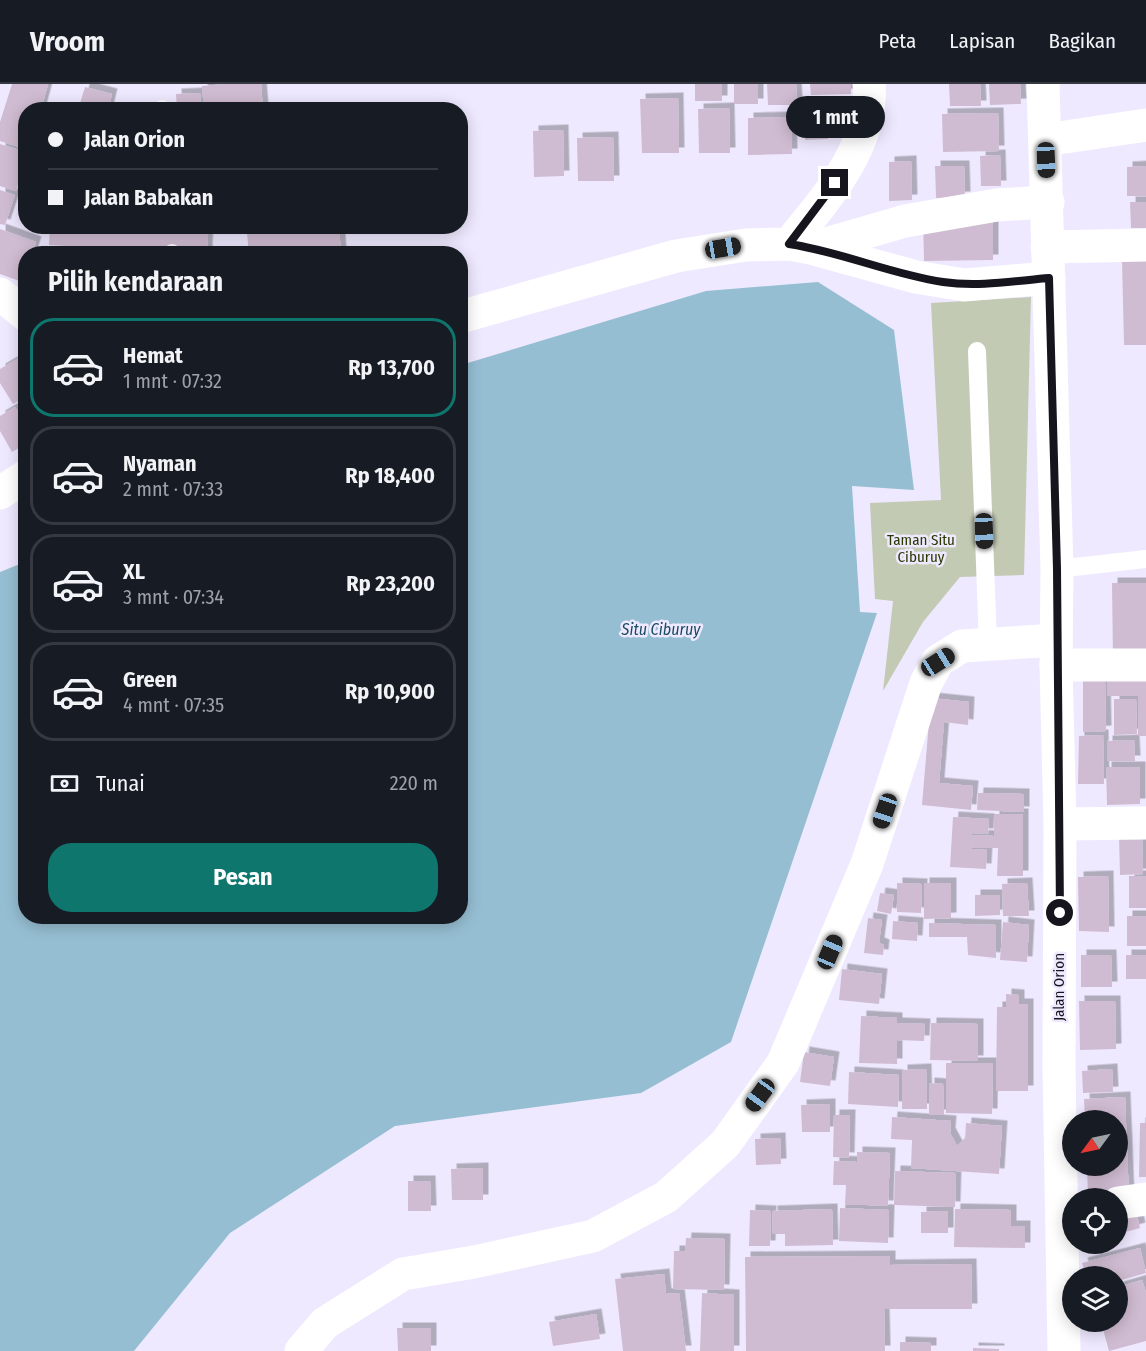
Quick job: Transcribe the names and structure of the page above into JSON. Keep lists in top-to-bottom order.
{
  "streets": {
    "main road": ["Jalan Orion"]
  },
  "water": ["Situ Ciburuy"],
  "parks": ["Taman Situ Ciburuy"],
  "north": "bottom left",
  "page": {
    "header": "Vroom",
    "nav": ["Peta", "Lapisan", "Bagikan"],
    "bubble": "1 mnt",
    "banner": ["Jalan Orion", "Jalan Babakan"],
    "heading": "Pilih kendaraan",
    "list": [
      {
        "name": "Hemat",
        "note": "1 mnt · 07:32",
        "value": "Rp 13,700"
      },
      {
        "name": "Nyaman",
        "note": "2 mnt · 07:33",
        "value": "Rp 18,400"
      },
      {
        "name": "XL",
        "note": "3 mnt · 07:34",
        "value": "Rp 23,200"
      },
      {
        "name": "Green",
        "note": "4 mnt · 07:35",
        "value": "Rp 10,900"
      }
    ],
    "pay": ["Tunai", "220 m"],
    "buttons": "Pesan"
  }
}
